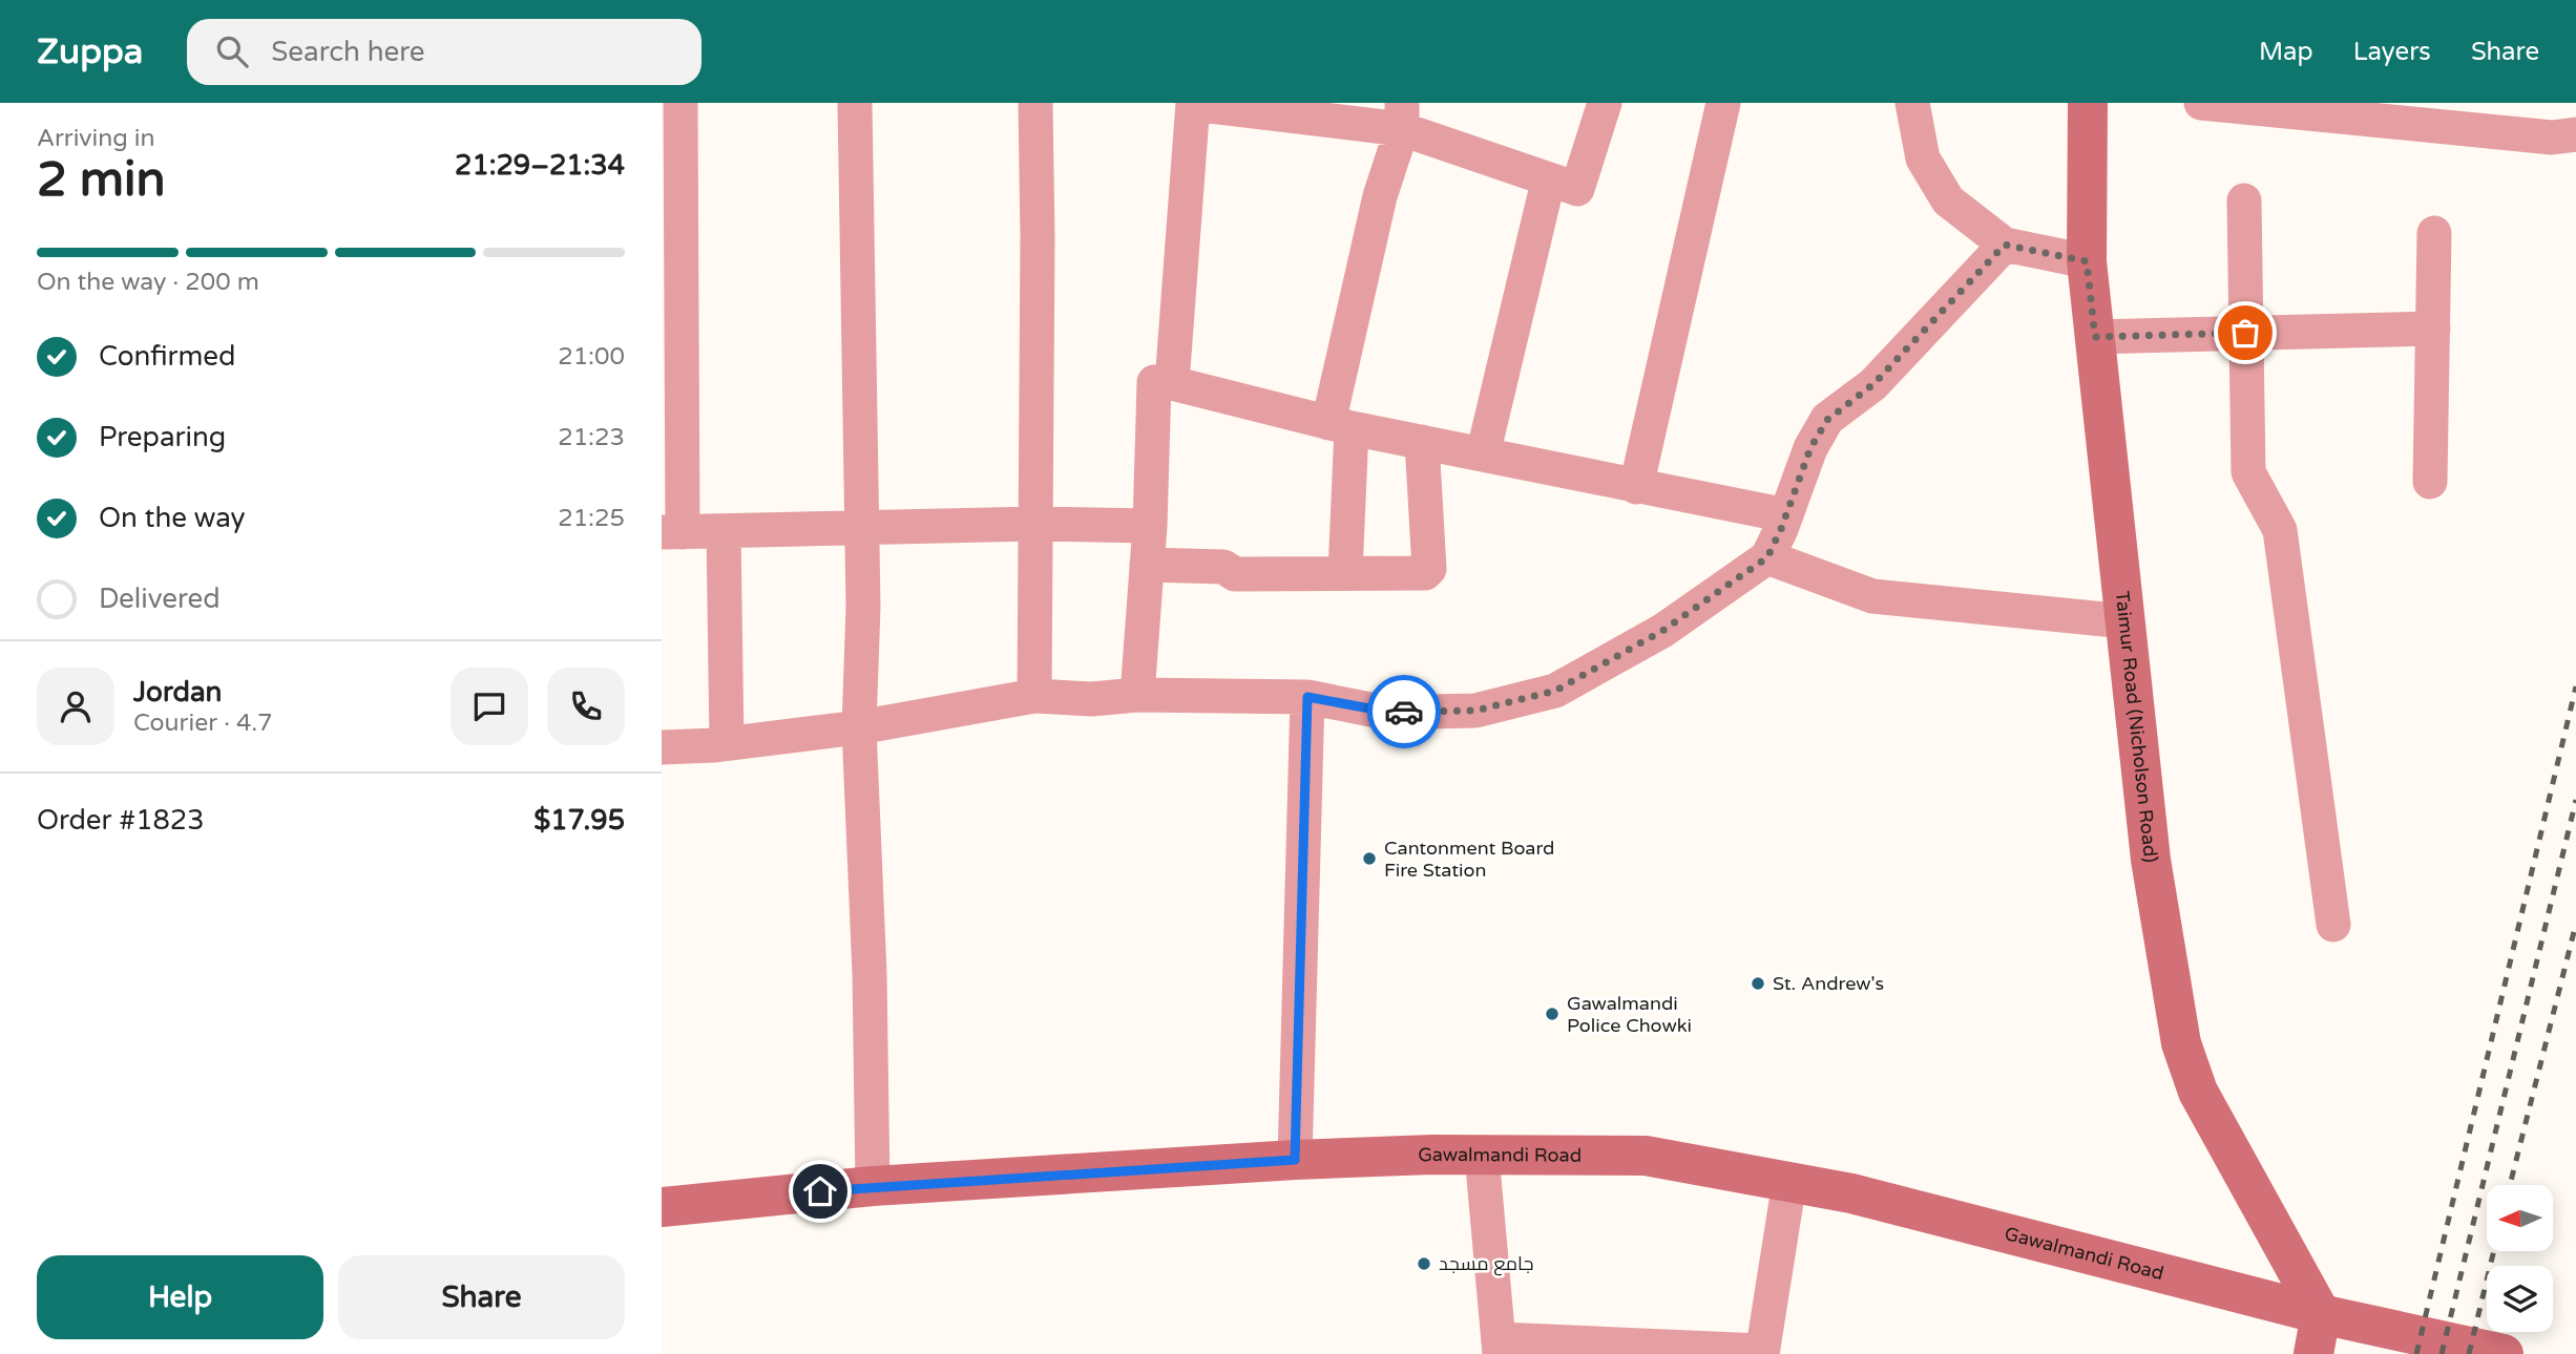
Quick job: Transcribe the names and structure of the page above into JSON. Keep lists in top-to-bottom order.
{
  "streets": {
    "street": ["Taimur Road (Nicholson Road)", "Gawalmandi Road"]
  },
  "crossings": [
    ["Taimur Road (Nicholson Road)", "Gawalmandi Road"]
  ],
  "places": [
    "Cantonment Board Fire Station",
    "St. Andrew's",
    "Gawalmandi Police Chowki",
    "جامع مسجد"
  ],
  "north": "left",
  "page": {
    "header": "Zuppa",
    "search": "Search here",
    "nav": ["Map", "Layers", "Share"],
    "heading": ["2 min", "Arriving in", "21:29–21:34"],
    "panel": [
      "Jordan",
      "Courier · 4.7",
      "Order #1823",
      "$17.95"
    ],
    "bar": "On the way · 200 m",
    "list": [
      ["Confirmed", "21:00"],
      ["Preparing", "21:23"],
      ["On the way", "21:25"],
      "Delivered"
    ],
    "buttons": ["Help", "Share"]
  }
}
